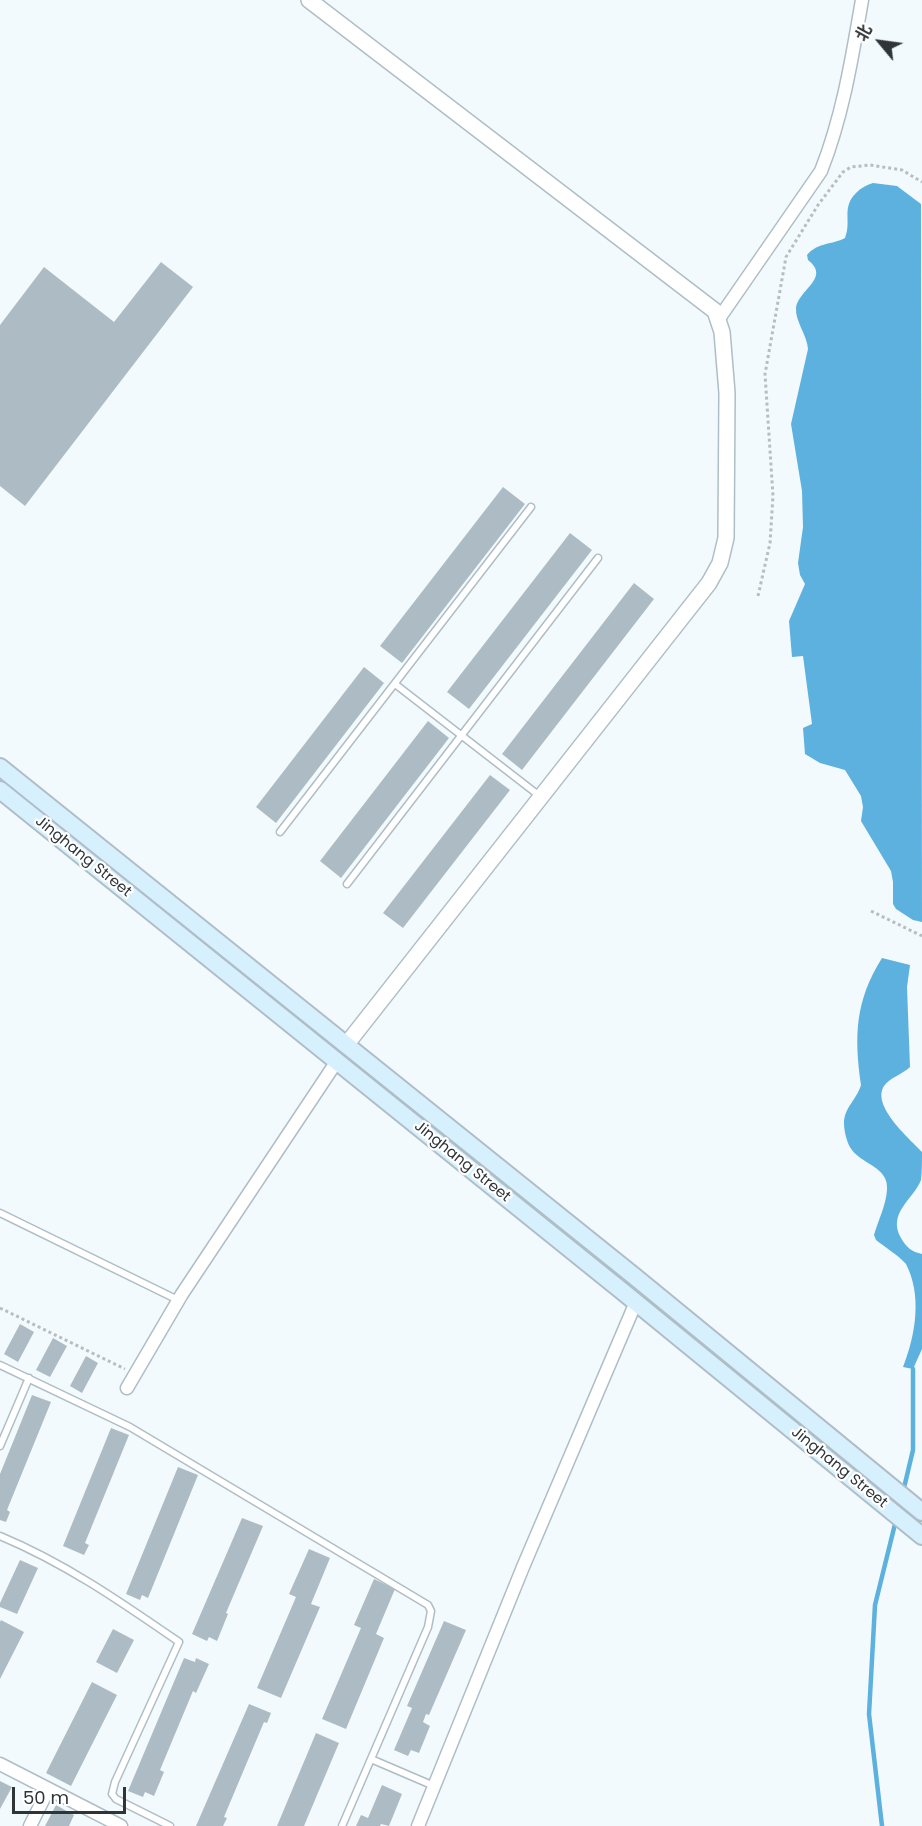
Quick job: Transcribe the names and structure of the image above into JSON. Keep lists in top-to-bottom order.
{
  "streets": {
    "main road": ["Jinghang Street"]
  },
  "scale_bar": "50 m",
  "north": "top left"
}
